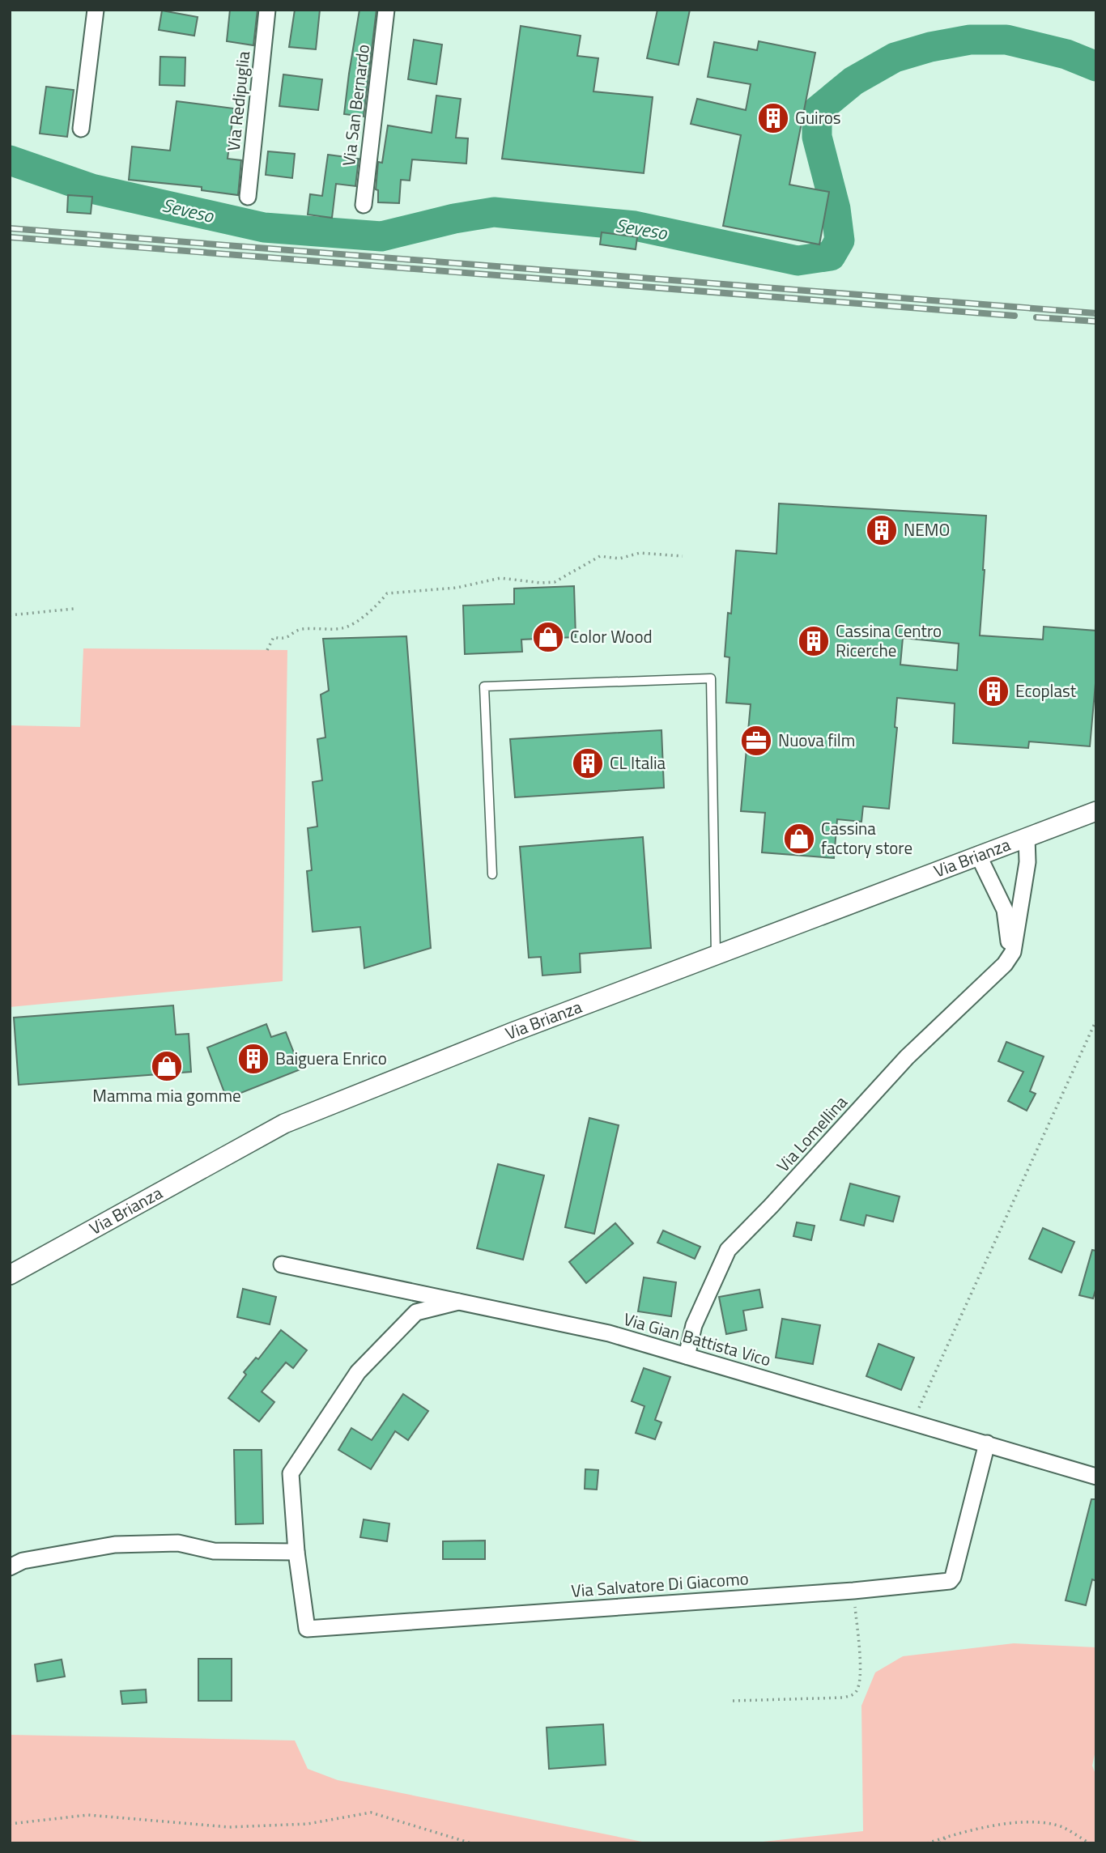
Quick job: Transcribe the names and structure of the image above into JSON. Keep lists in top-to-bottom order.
{
  "streets": {
    "street": [
      "Via Redipuglia",
      "Via San Bernardo",
      "Via Brianza",
      "Via Lomellina",
      "Via Gian Battista Vico",
      "Via Salvatore Di Giacomo"
    ]
  },
  "crossings": [
    ["Via Brianza", "Via Lomellina"],
    ["Via Lomellina", "Via Gian Battista Vico"],
    ["Via Gian Battista Vico", "Via Salvatore Di Giacomo"]
  ],
  "water": ["Seveso"],
  "places": {
    "building": [
      "Guiros",
      "NEMO",
      "Cassina Centro Ricerche",
      "Ecoplast",
      "CL Italia",
      "Baiguera Enrico"
    ],
    "shop": ["Color Wood", "Cassina factory store", "Mamma mia gomme"],
    "office": ["Nuova film"]
  }
}
